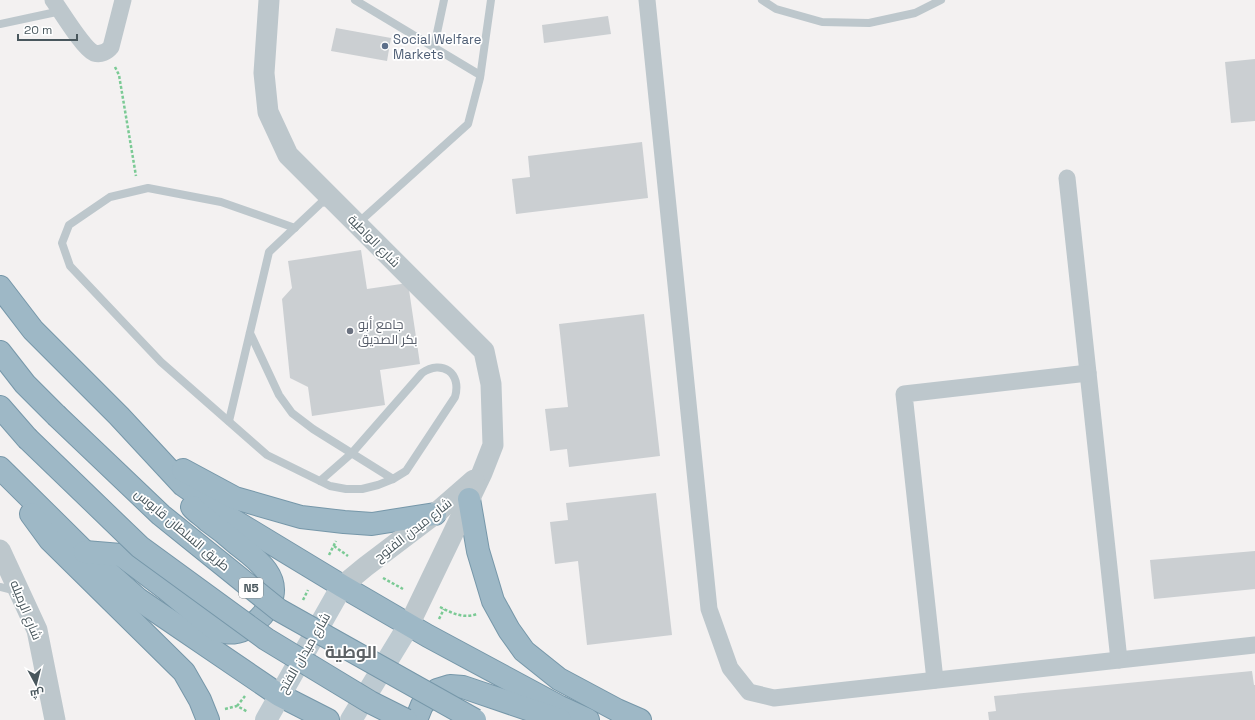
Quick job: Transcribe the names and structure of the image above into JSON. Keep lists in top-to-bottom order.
{
  "streets": {
    "highway": ["طريق السلطان قابوس", "N5"],
    "main road": ["شارع ميدان الفتح"],
    "street": ["شارع الواطية", "شارع ميدن الفتوح", "شارع الرميله"]
  },
  "crossings": [
    ["شارع الواطية", "شارع ميدن الفتوح"],
    ["شارع ميدن الفتوح", "شارع ميدان الفتح"]
  ],
  "districts": ["الوطية"],
  "places": ["Social Welfare Markets", "جامع أبو بكر الصديق"],
  "scale_bar": "20 m",
  "north": "bottom"
}
